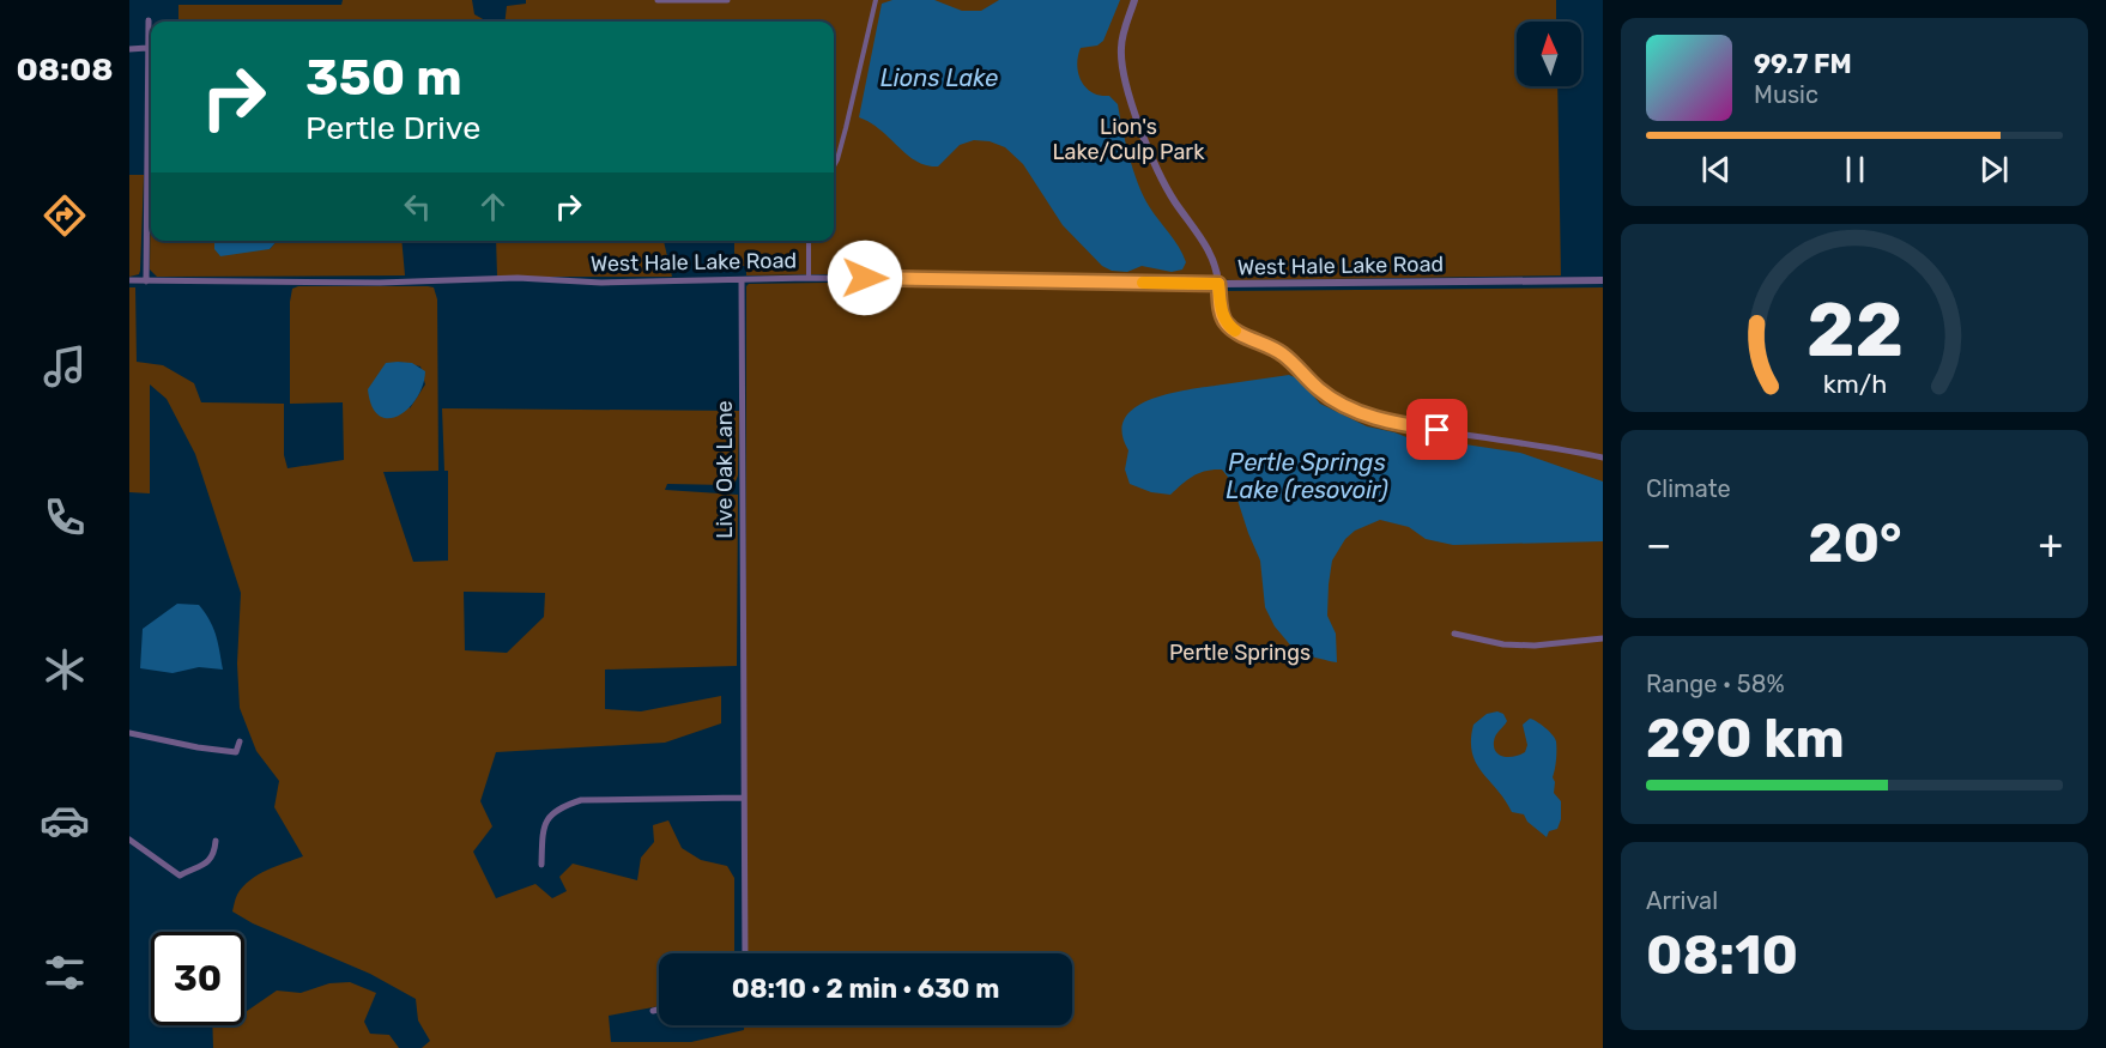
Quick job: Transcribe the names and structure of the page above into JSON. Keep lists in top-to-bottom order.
{
  "streets": {
    "street": ["West Hale Lake Road", "Live Oak Lane"]
  },
  "crossings": [
    ["West Hale Lake Road", "Live Oak Lane"]
  ],
  "water": ["Lions Lake", "Pertle Springs Lake (resovoir)"],
  "parks": ["Lion's Lake/Culp Park", "Pertle Springs"],
  "north": "top",
  "page": {
    "tabs": "08:08",
    "turn": ["350 m", "Pertle Drive"],
    "song": ["99.7 FM", "Music"],
    "tile": [
      "Climate",
      ["Range · 58%", "290 km"],
      ["Arrival", "08:10"]
    ],
    "heat": ["−", "20°", "+"],
    "limit": "30",
    "trip": "08:10 · 2 min · 630 m",
    "gauge": ["22", "km/h"]
  }
}
